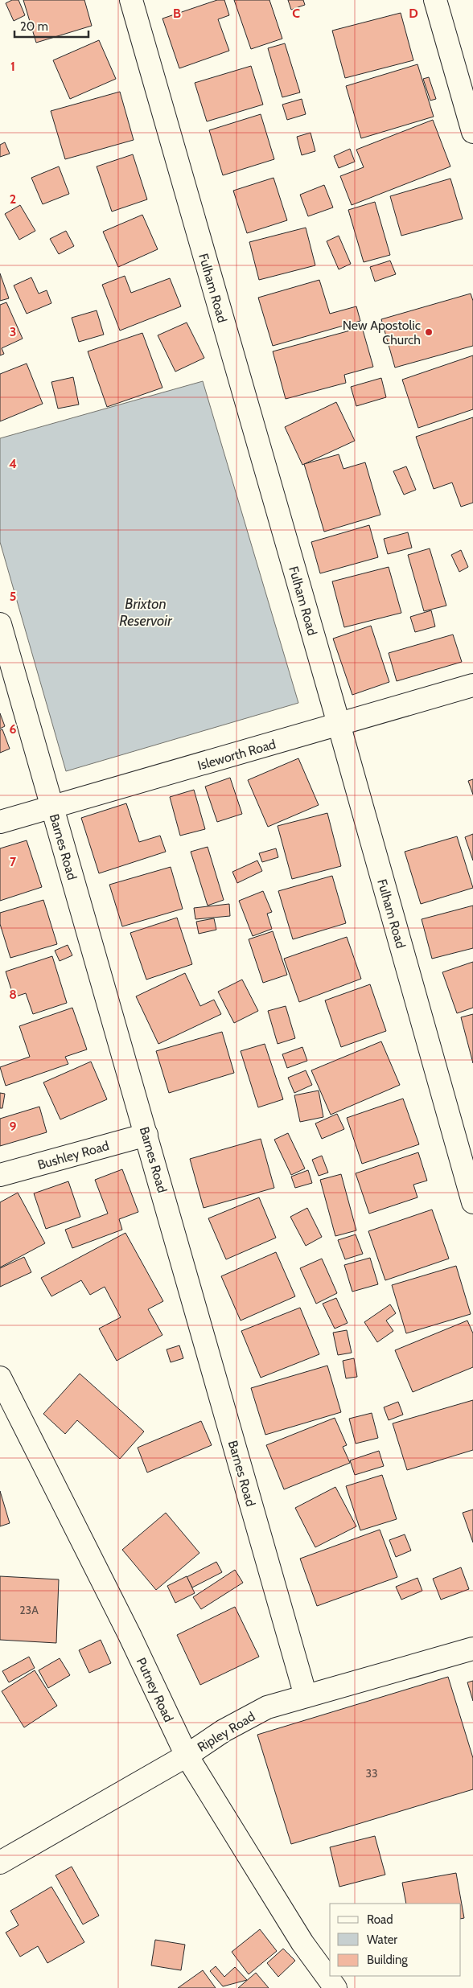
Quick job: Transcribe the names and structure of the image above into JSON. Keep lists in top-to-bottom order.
{
  "streets": {
    "street": [
      "Fulham Road",
      "Isleworth Road",
      "Barnes Road",
      "Bushley Road",
      "Putney Road",
      "Ripley Road"
    ]
  },
  "crossings": [
    ["Fulham Road", "Isleworth Road"],
    ["Isleworth Road", "Barnes Road"],
    ["Barnes Road", "Bushley Road"],
    ["Barnes Road", "Ripley Road"],
    ["Putney Road", "Ripley Road"]
  ],
  "water": ["Brixton Reservoir"],
  "places": ["New Apostolic Church"],
  "house_numbers": ["23A", "33"],
  "legend": ["Road", "Water", "Building"],
  "scale_bar": "20 m",
  "grid": {
    "columns": ["B", "C", "D"],
    "rows": [
      "1",
      "2",
      "3",
      "4",
      "5",
      "6",
      "7",
      "8",
      "9"
    ]
  }
}
